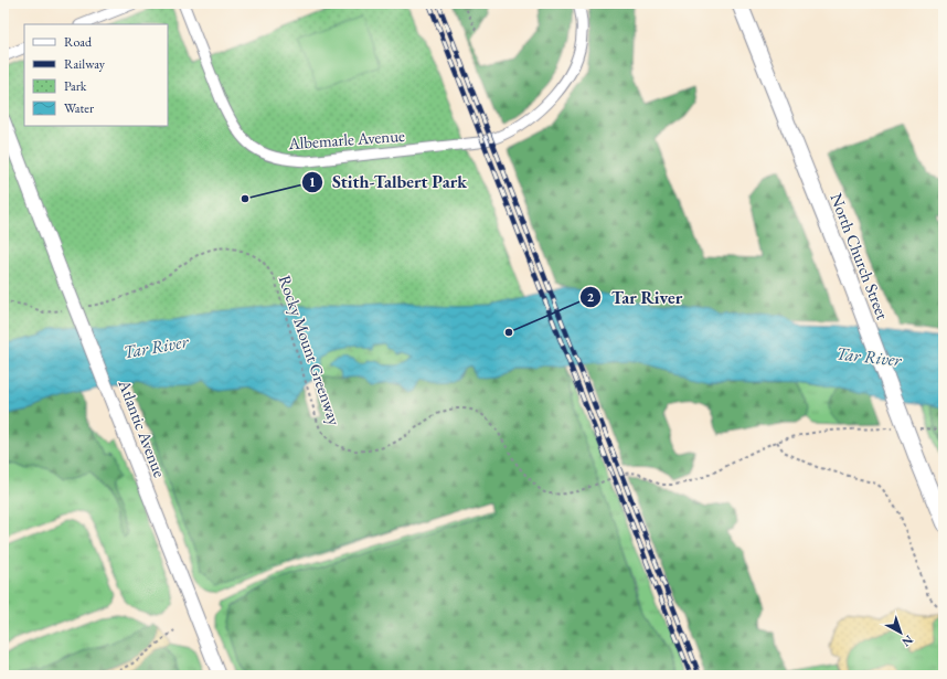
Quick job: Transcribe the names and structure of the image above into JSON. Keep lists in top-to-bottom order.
{
  "streets": {
    "main road": ["North Church Street", "Atlantic Avenue"],
    "street": ["Albemarle Avenue"],
    "path": ["Rocky Mount Greenway"]
  },
  "water": ["Tar River"],
  "places": ["Stith-Talbert Park", "Tar River"],
  "legend": [
    "Road",
    "Railway",
    "Park",
    "Water"
  ],
  "north": "bottom right"
}
